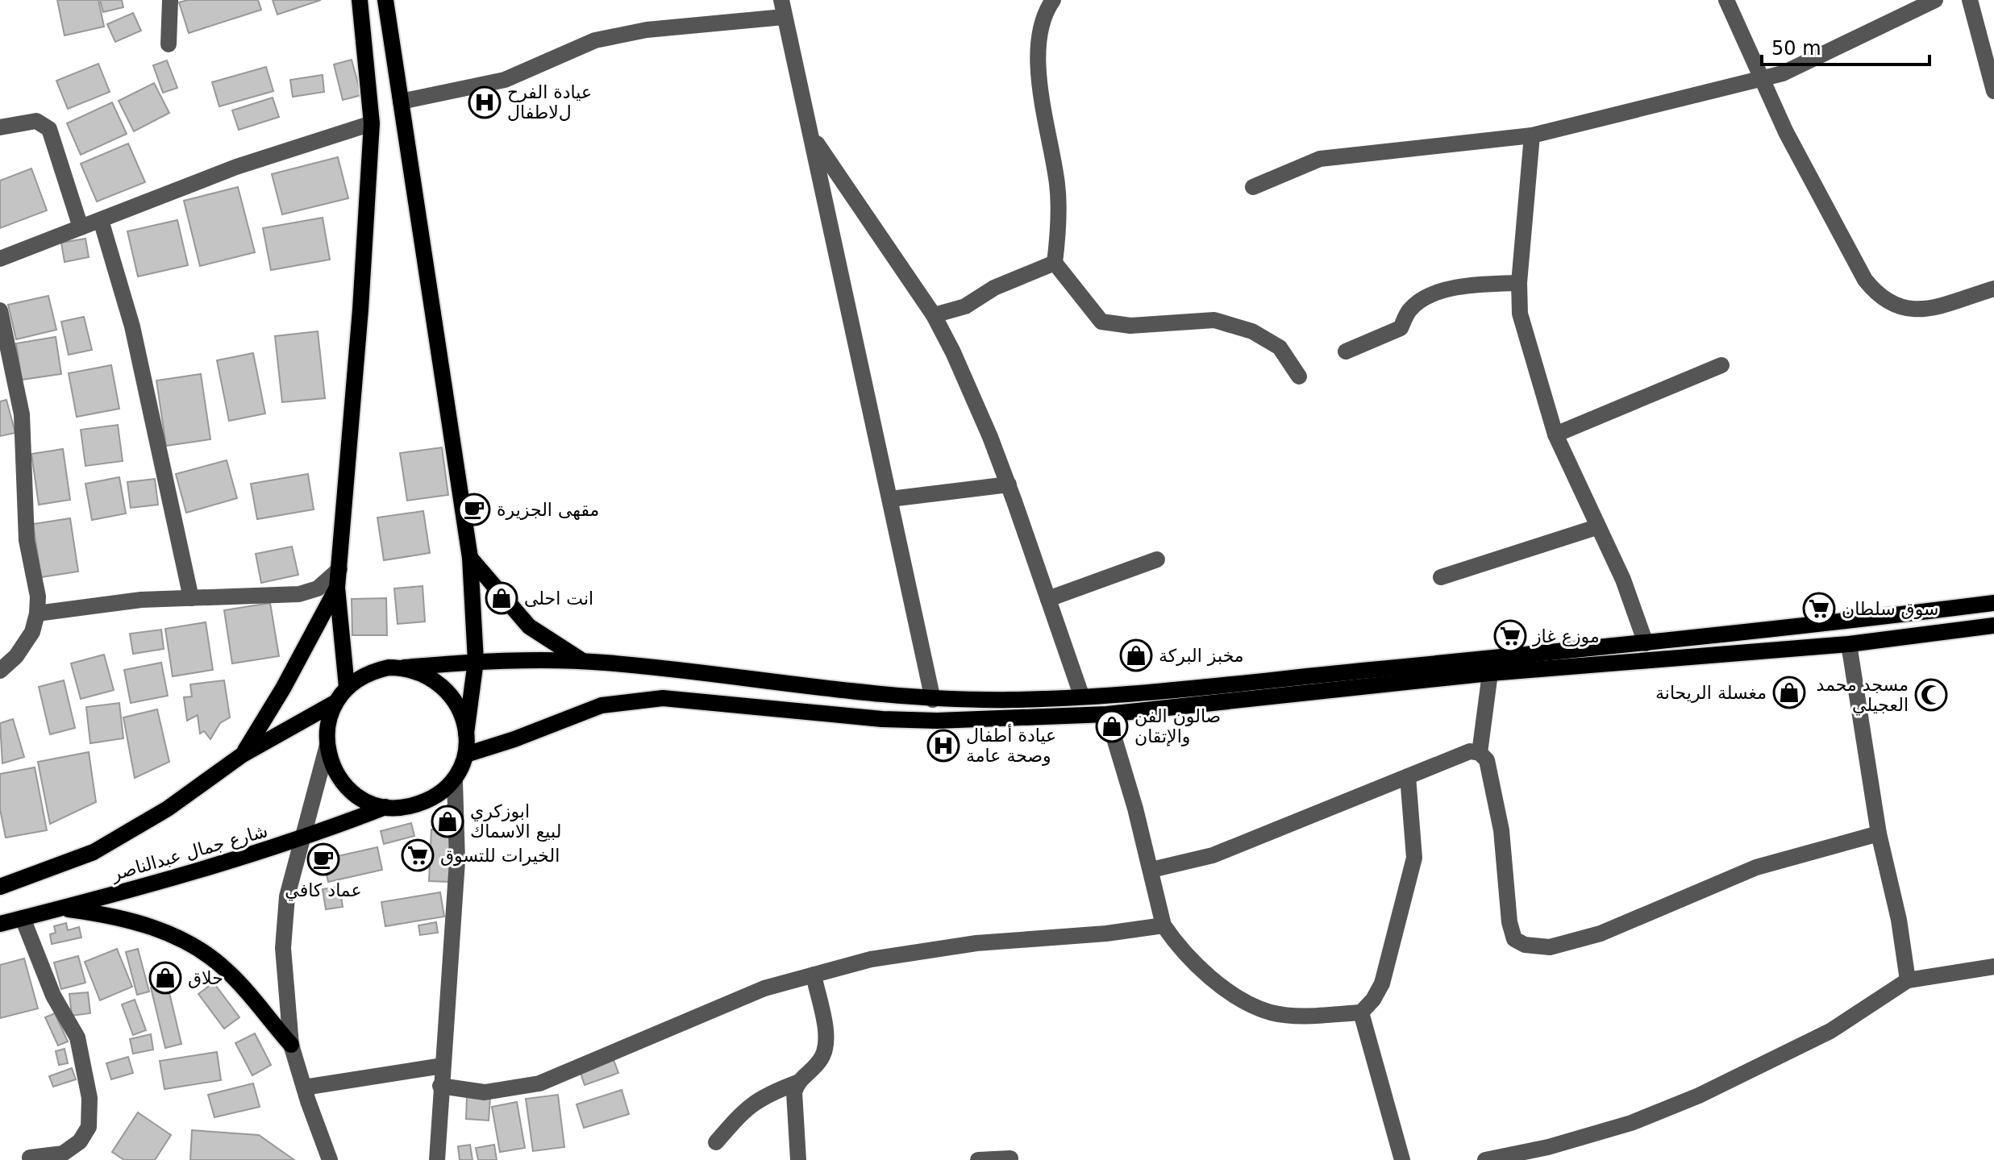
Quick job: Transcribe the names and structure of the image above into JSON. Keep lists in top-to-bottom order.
{
  "streets": {
    "main road": ["شارع جمال عبدالناصر"]
  },
  "places": {
    "hospital": ["عيادة الفرح لﻻطفال", "عيادة أطفال وصحة عامة"],
    "cafe": ["مقهى الجزيرة", "عماد كافي"],
    "shop": [
      "انت احلى",
      "مخبز البركة",
      "مغسلة الريحانة",
      "صالون الفن والإتقان",
      "ابوزكري لبيع اﻻسماك",
      "حلاق"
    ],
    "supermarket": ["سوق سلطان", "موزع غاز", "الخيرات للتسوق"],
    "mosque": ["مسجد محمد العجيلي"]
  },
  "scale_bar": "50 m"
}
